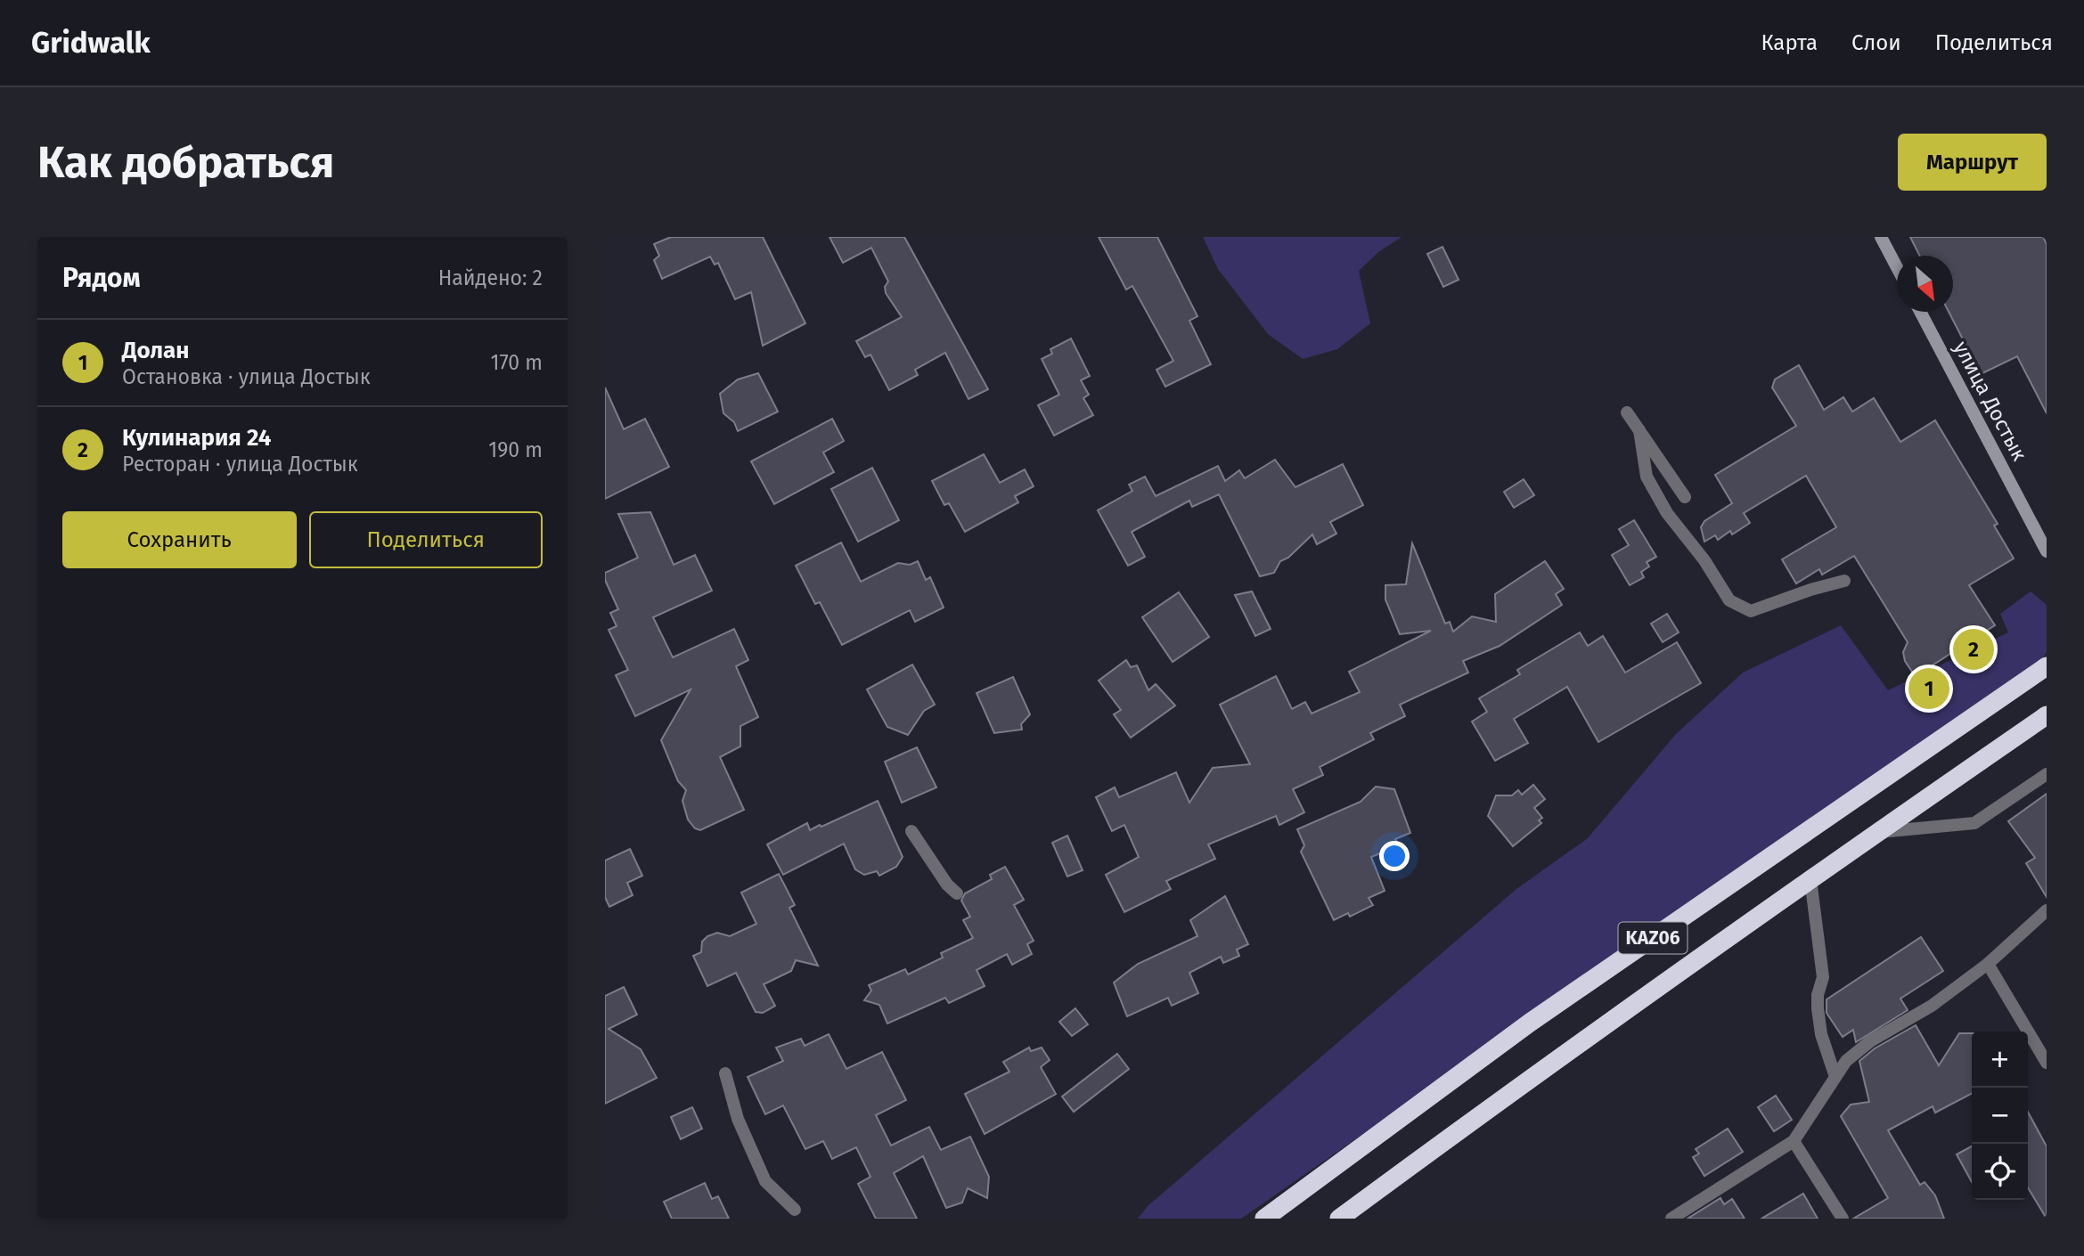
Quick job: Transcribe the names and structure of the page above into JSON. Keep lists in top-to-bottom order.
{
  "streets": {
    "highway": ["KАZ06"],
    "main road": ["улица Достык"]
  },
  "north": "bottom right",
  "page": {
    "header": "Gridwalk",
    "nav": ["Карта", "Слои", "Поделиться"],
    "buttons": [
      "Маршрут",
      ["Сохранить", "Поделиться"]
    ],
    "title": "Как добраться",
    "heading": ["Рядом", "Найдено: 2"],
    "list": [
      {
        "mark": "1",
        "name": "Долан",
        "note": "Остановка · улица Достык",
        "value": "170 m"
      },
      {
        "mark": "2",
        "name": "Кулинария 24",
        "note": "Ресторан · улица Достык",
        "value": "190 m"
      }
    ],
    "pins": ["2", "1"],
    "map_buttons": ["+", "−"]
  }
}
